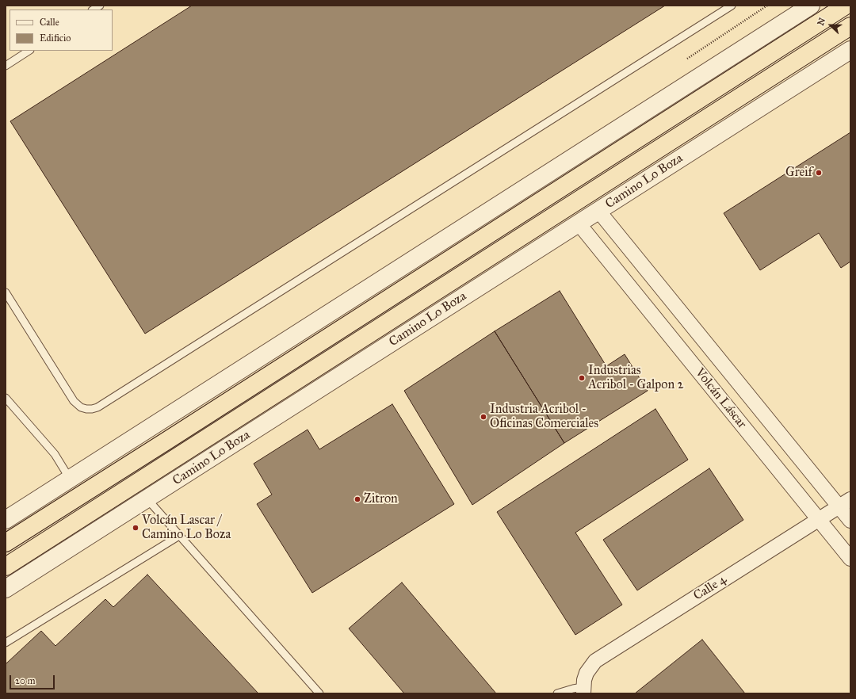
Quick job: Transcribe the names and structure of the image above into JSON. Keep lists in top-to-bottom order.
{
  "streets": {
    "street": ["Camino Lo Boza", "Volcán Láscar", "Calle 4"]
  },
  "crossings": [
    ["Camino Lo Boza", "Volcán Láscar"],
    ["Volcán Láscar", "Calle 4"]
  ],
  "places": [
    "Greif",
    "Industrias Acribol - Galpon 2",
    "Industria Acribol - Oficinas Comerciales",
    "Zitron",
    "Volcán Lascar / Camino Lo Boza"
  ],
  "legend": ["Calle", "Edificio"],
  "scale_bar": "20 m",
  "north": "left"
}
